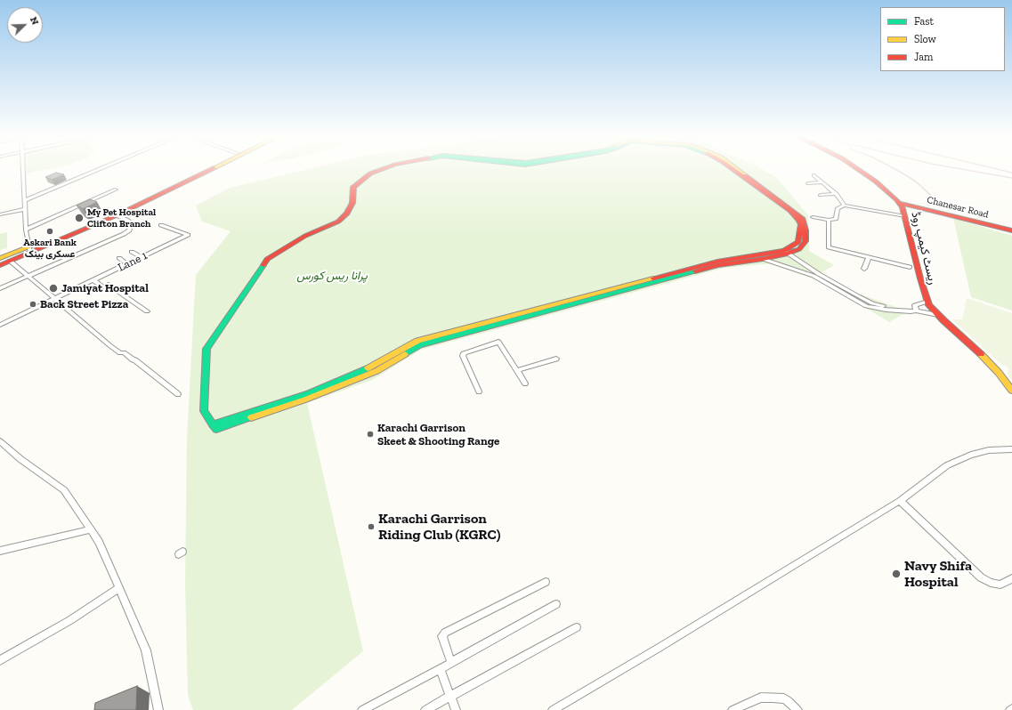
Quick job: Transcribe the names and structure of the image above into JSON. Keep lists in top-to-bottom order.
{
  "streets": {
    "street": ["Chanesar Road", "ریسٹ کیمپ روڈ", "Lane 1"]
  },
  "crossings": [
    ["Chanesar Road", "ریسٹ کیمپ روڈ"]
  ],
  "parks": ["پرانا ریس کورس"],
  "places": [
    "My Pet Hospital Clifton Branch",
    "Askari Bank عسکری بینک",
    "Jamiyat Hospital",
    "Back Street Pizza",
    "Karachi Garrison Skeet & Shooting Range",
    "Karachi Garrison Riding Club (KGRC)",
    "Navy Shifa Hospital"
  ],
  "legend": ["Fast", "Slow", "Jam"],
  "north": "top right"
}
